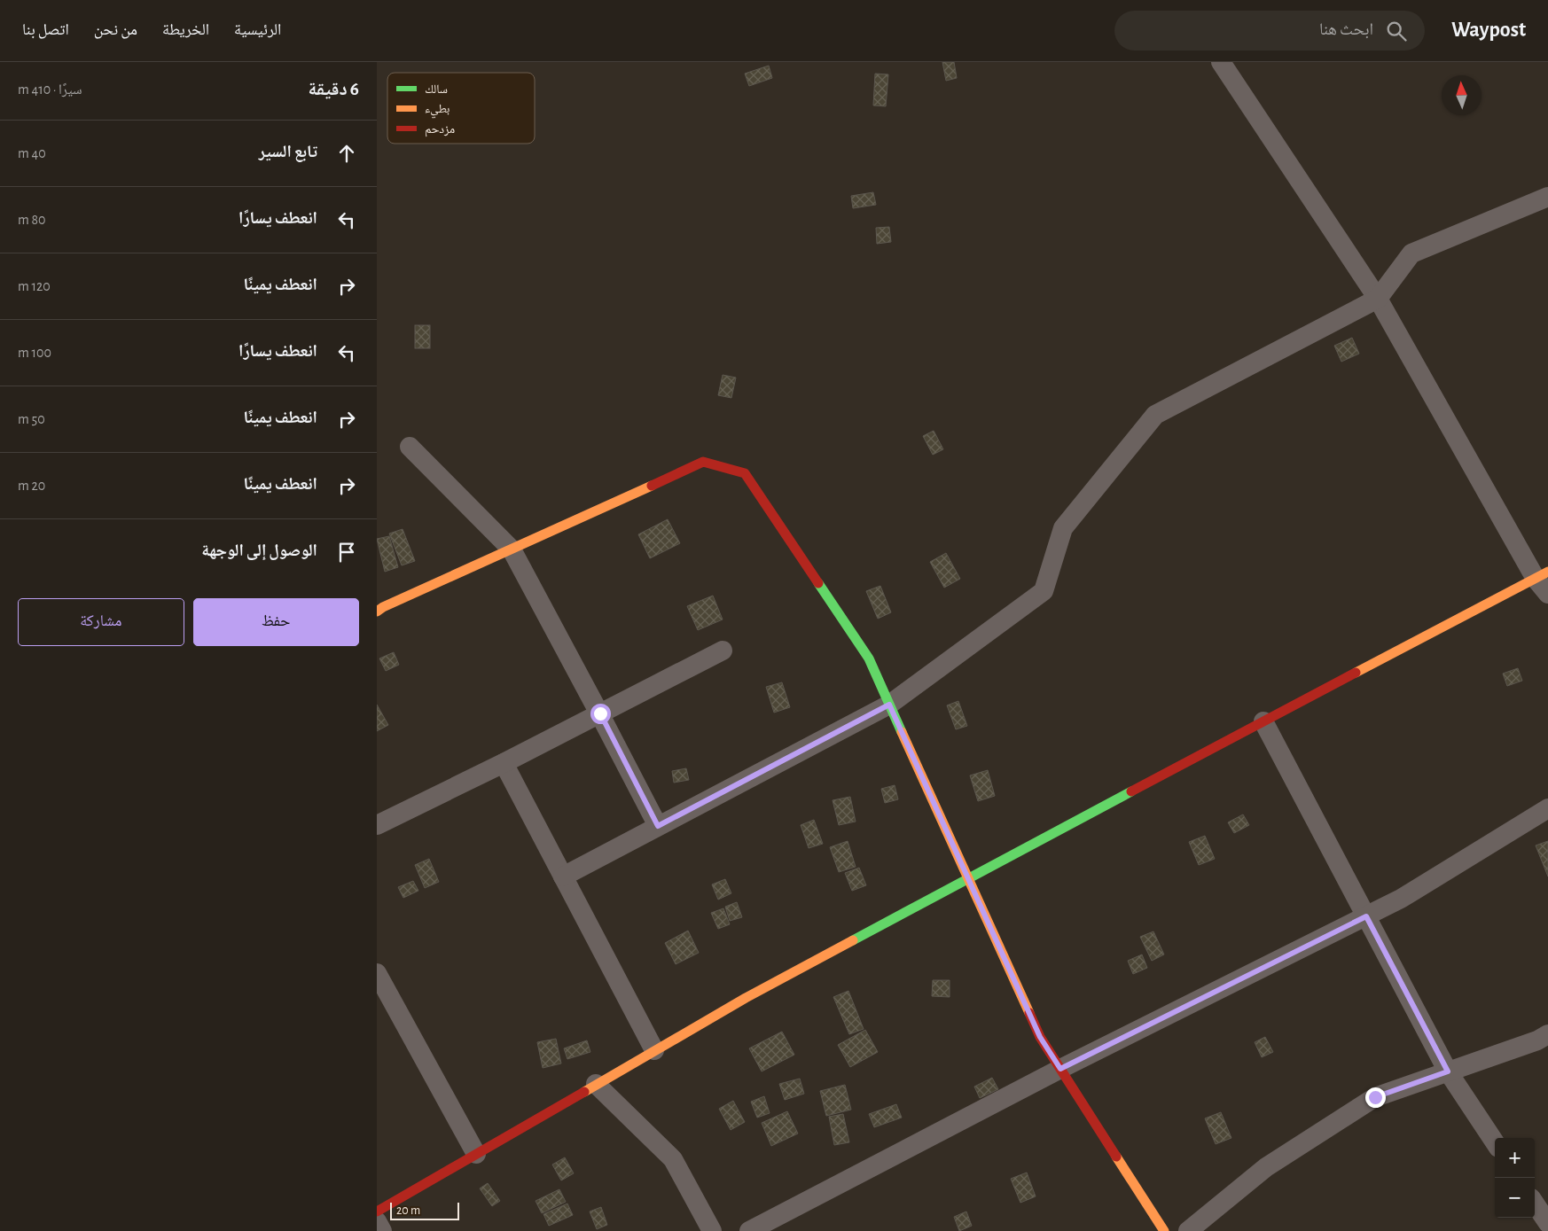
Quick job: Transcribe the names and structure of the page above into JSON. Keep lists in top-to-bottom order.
{
  "legend": ["سالك", "بطيء", "مزدحم"],
  "scale_bar": "20 m",
  "north": "top",
  "page": {
    "header": "Waypost",
    "search": "ابحث هنا",
    "nav": [
      "الرئيسية",
      "الخريطة",
      "من نحن",
      "اتصل بنا"
    ],
    "heading": ["6 دقيقة", "سيرًا · 410 m"],
    "list": [
      ["تابع السير", "40 m"],
      ["انعطف يسارًا", "80 m"],
      ["انعطف يمينًا", "120 m"],
      ["انعطف يسارًا", "100 m"],
      ["انعطف يمينًا", "50 m"],
      ["انعطف يمينًا", "20 m"],
      "الوصول إلى الوجهة"
    ],
    "buttons": ["حفظ", "مشاركة"],
    "map_buttons": ["+", "−"],
    "scale": "20 m"
  }
}
